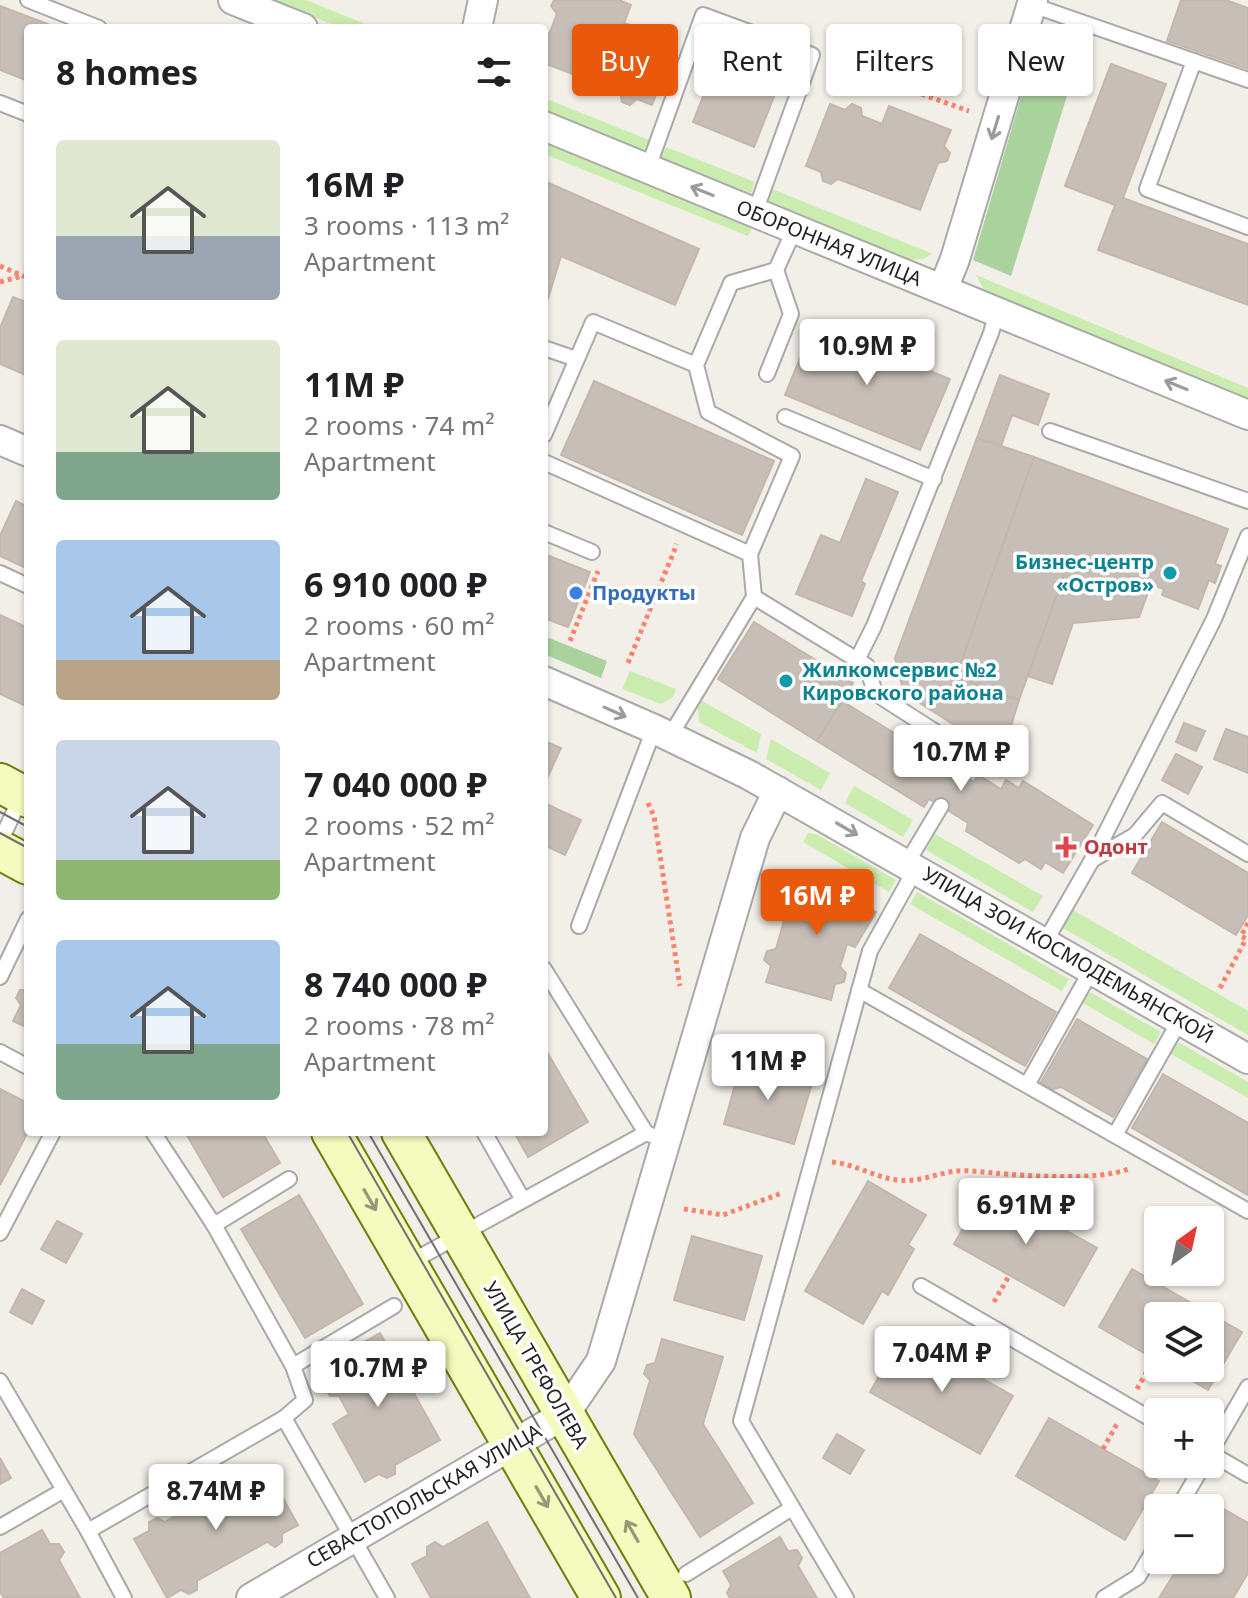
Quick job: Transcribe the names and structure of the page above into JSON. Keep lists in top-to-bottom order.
{
  "streets": {
    "main road": ["УЛИЦА ТРЕФОЛЕВА"],
    "street": ["ОБОРОННАЯ УЛИЦА", "УЛИЦА ЗОИ КОСМОДЕМЬЯНСКОЙ", "СЕВАСТОПОЛЬСКАЯ УЛИЦА"]
  },
  "crossings": [
    ["УЛИЦА ЗОИ КОСМОДЕМЬЯНСКОЙ", "СЕВАСТОПОЛЬСКАЯ УЛИЦА"],
    ["УЛИЦА ТРЕФОЛЕВА", "СЕВАСТОПОЛЬСКАЯ УЛИЦА"]
  ],
  "one_way": ["ОБОРОННАЯ УЛИЦА"],
  "places": {
    "other": ["Бизнес-центр «Остров»", "Продукты", "Жилкомсервис №2 Кировского района"],
    "health": ["Одонт"]
  },
  "north": "top right",
  "page": {
    "chip": [
      "Buy",
      "Rent",
      "Filters",
      "New"
    ],
    "heading": "8 homes",
    "list": [
      {
        "name": "16M ₽",
        "note": "3 rooms · 113 m² · Apartment"
      },
      {
        "name": "11M ₽",
        "note": "2 rooms · 74 m² · Apartment"
      },
      {
        "name": "6 910 000 ₽",
        "note": "2 rooms · 60 m² · Apartment"
      },
      {
        "name": "7 040 000 ₽",
        "note": "2 rooms · 52 m² · Apartment"
      },
      {
        "name": "8 740 000 ₽",
        "note": "2 rooms · 78 m² · Apartment"
      }
    ],
    "price": [
      "10.9M ₽",
      "10.7M ₽",
      "16M ₽",
      "11M ₽",
      "6.91M ₽",
      "7.04M ₽",
      "10.7M ₽",
      "8.74M ₽"
    ],
    "map_buttons": ["+", "−"]
  }
}
